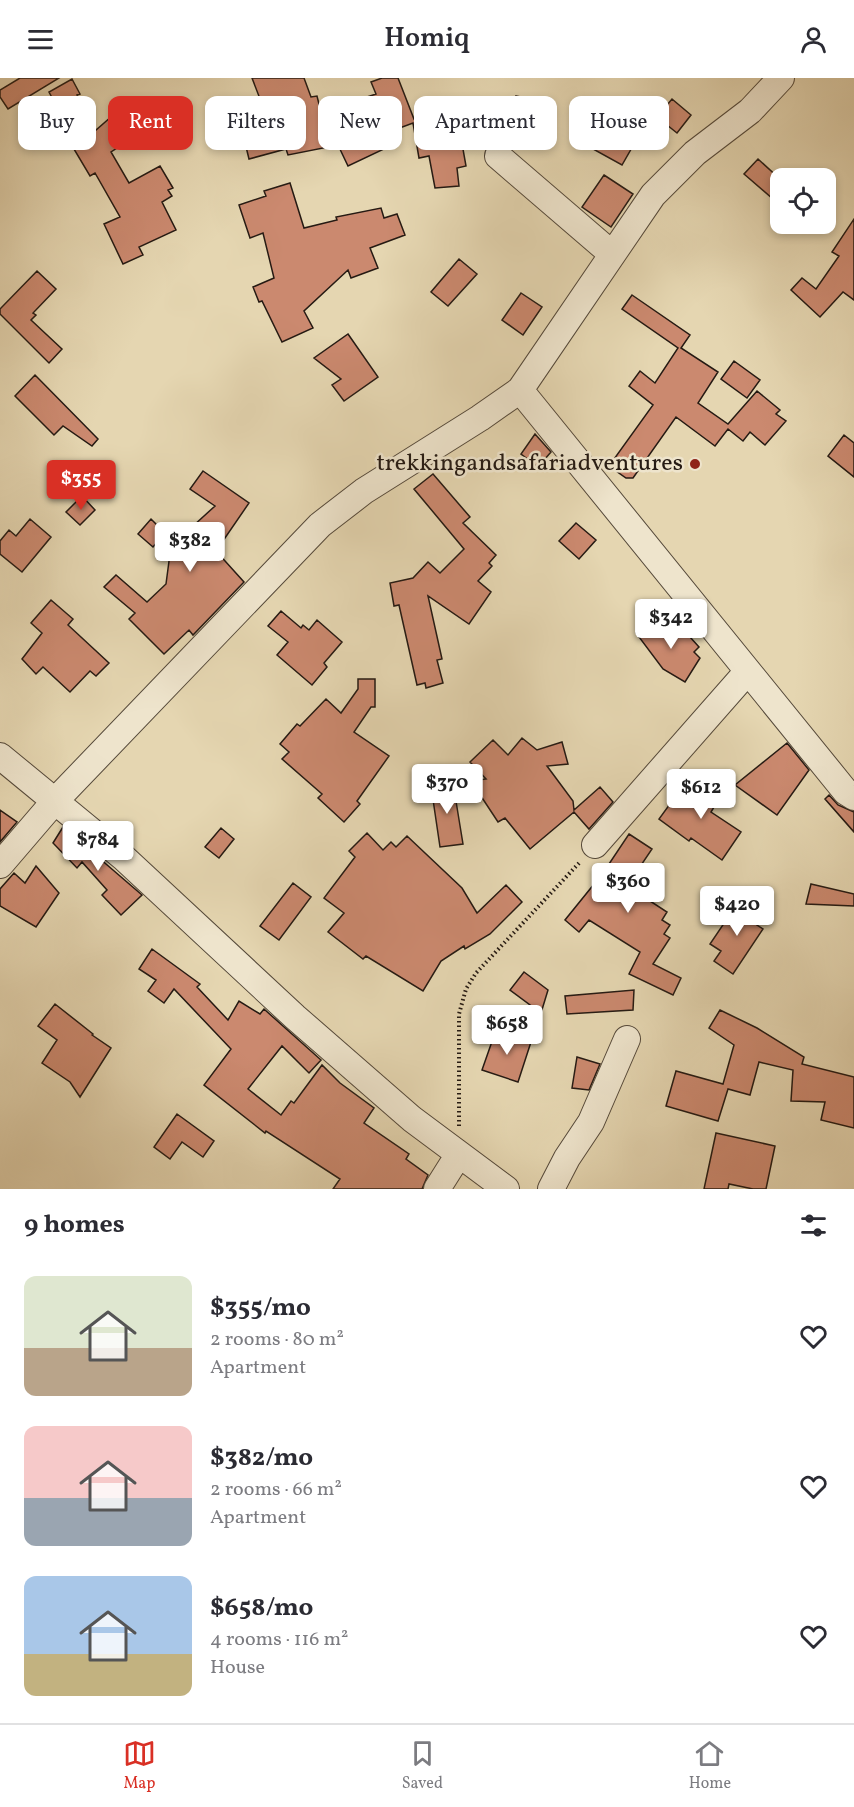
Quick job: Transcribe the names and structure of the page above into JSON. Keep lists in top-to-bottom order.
{
  "places": ["trekkingandsafariadventures"],
  "page": {
    "header": "Homiq",
    "chip": [
      "Buy",
      "Rent",
      "Filters",
      "New",
      "Apartment",
      "House"
    ],
    "price": [
      "$355",
      "$382",
      "$342",
      "$370",
      "$612",
      "$784",
      "$360",
      "$420",
      "$658"
    ],
    "heading": "9 homes",
    "list": [
      {
        "name": "$355/mo",
        "note": "2 rooms · 80 m² · Apartment"
      },
      {
        "name": "$382/mo",
        "note": "2 rooms · 66 m² · Apartment"
      },
      {
        "name": "$658/mo",
        "note": "4 rooms · 116 m² · House"
      }
    ],
    "tabs": ["Map", "Saved", "Home"]
  }
}
